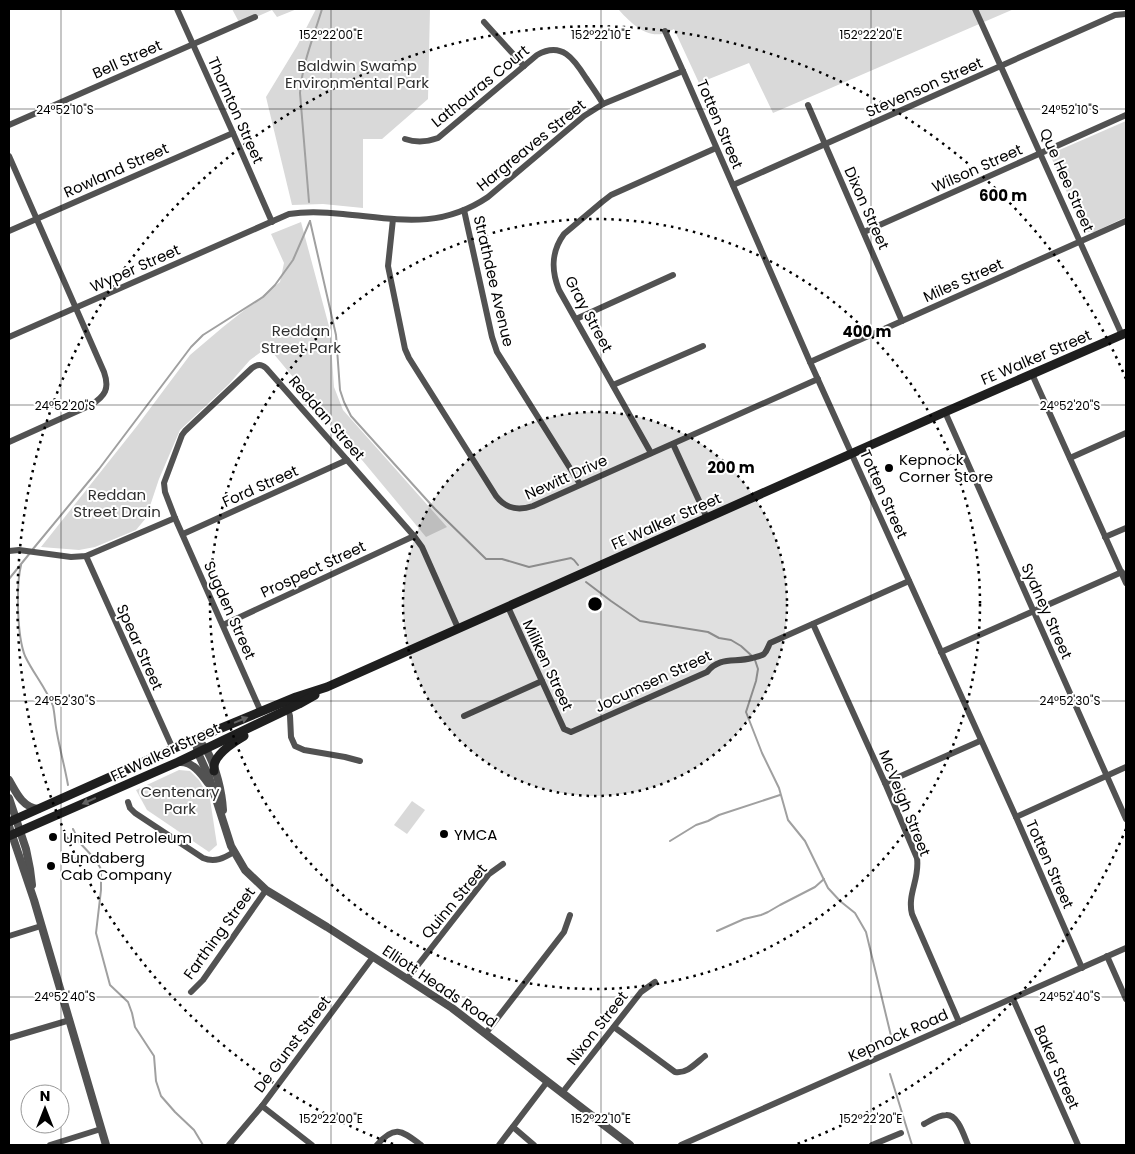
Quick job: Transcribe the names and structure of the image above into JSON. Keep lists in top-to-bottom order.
{
  "streets": {
    "main road": ["FE Walker Street"],
    "street": [
      "Bell Street",
      "Lathouras Court",
      "Stevenson Street",
      "Thornton Street",
      "Totten Street",
      "Hargreaves Street",
      "Wilson Street",
      "Rowland Street",
      "Que Hee Street",
      "Dixon Street",
      "Wyper Street",
      "Miles Street",
      "Strathdee Avenue",
      "Gray Street",
      "Reddan Street",
      "Newitt Drive",
      "Ford Street",
      "Prospect Street",
      "Sugden Street",
      "Sydney Street",
      "Spear Street",
      "Miliken Street",
      "Jocumsen Street",
      "McVeigh Street",
      "Quinn Street",
      "Farthing Street",
      "Elliott Heads Road",
      "Nixon Street",
      "Kepnock Road",
      "De Gunst Street",
      "Baker Street"
    ]
  },
  "crossings": [
    ["Bell Street", "Thornton Street"],
    ["Lathouras Court", "Hargreaves Street"],
    ["Stevenson Street", "Totten Street"],
    ["Stevenson Street", "Que Hee Street"],
    ["Stevenson Street", "Dixon Street"],
    ["Thornton Street", "Hargreaves Street"],
    ["Thornton Street", "Rowland Street"],
    ["Thornton Street", "Wyper Street"],
    ["Totten Street", "Hargreaves Street"],
    ["Totten Street", "Miles Street"],
    ["Totten Street", "Gray Street"],
    ["Totten Street", "FE Walker Street"],
    ["Totten Street", "Newitt Drive"],
    ["Totten Street", "Jocumsen Street"],
    ["Totten Street", "Kepnock Road"],
    ["Hargreaves Street", "Wyper Street"],
    ["Hargreaves Street", "Strathdee Avenue"],
    ["Hargreaves Street", "Newitt Drive"],
    ["Wilson Street", "Que Hee Street"],
    ["Wilson Street", "Dixon Street"],
    ["Que Hee Street", "Miles Street"],
    ["Que Hee Street", "FE Walker Street"],
    ["Dixon Street", "Miles Street"],
    ["Strathdee Avenue", "Newitt Drive"],
    ["Gray Street", "Newitt Drive"],
    ["FE Walker Street", "Reddan Street"],
    ["FE Walker Street", "Sugden Street"],
    ["FE Walker Street", "Sydney Street"],
    ["FE Walker Street", "Spear Street"],
    ["FE Walker Street", "Miliken Street"],
    ["FE Walker Street", "Elliott Heads Road"],
    ["Reddan Street", "Ford Street"],
    ["Reddan Street", "Prospect Street"],
    ["Reddan Street", "Sugden Street"],
    ["Ford Street", "Sugden Street"],
    ["Prospect Street", "Sugden Street"],
    ["Miliken Street", "Jocumsen Street"],
    ["Jocumsen Street", "McVeigh Street"],
    ["McVeigh Street", "Kepnock Road"],
    ["Quinn Street", "Elliott Heads Road"],
    ["Farthing Street", "Elliott Heads Road"],
    ["Elliott Heads Road", "Nixon Street"],
    ["Elliott Heads Road", "De Gunst Street"],
    ["Kepnock Road", "Baker Street"]
  ],
  "parks": [
    "Baldwin Swamp Environmental Park",
    "Reddan Street Park",
    "Reddan Street Drain",
    "Centenary Park"
  ],
  "places": [
    "Kepnock Corner Store",
    "YMCA",
    "United Petroleum",
    "Bundaberg Cab Company"
  ],
  "north": "top",
  "coordinates": [
    "152°22'00\"E",
    "152°22'10\"E",
    "152°22'20\"E",
    "24°52'10\"S",
    "24°52'20\"S",
    "24°52'30\"S",
    "24°52'40\"S"
  ],
  "rings": ["600 m", "400 m", "200 m"]
}
